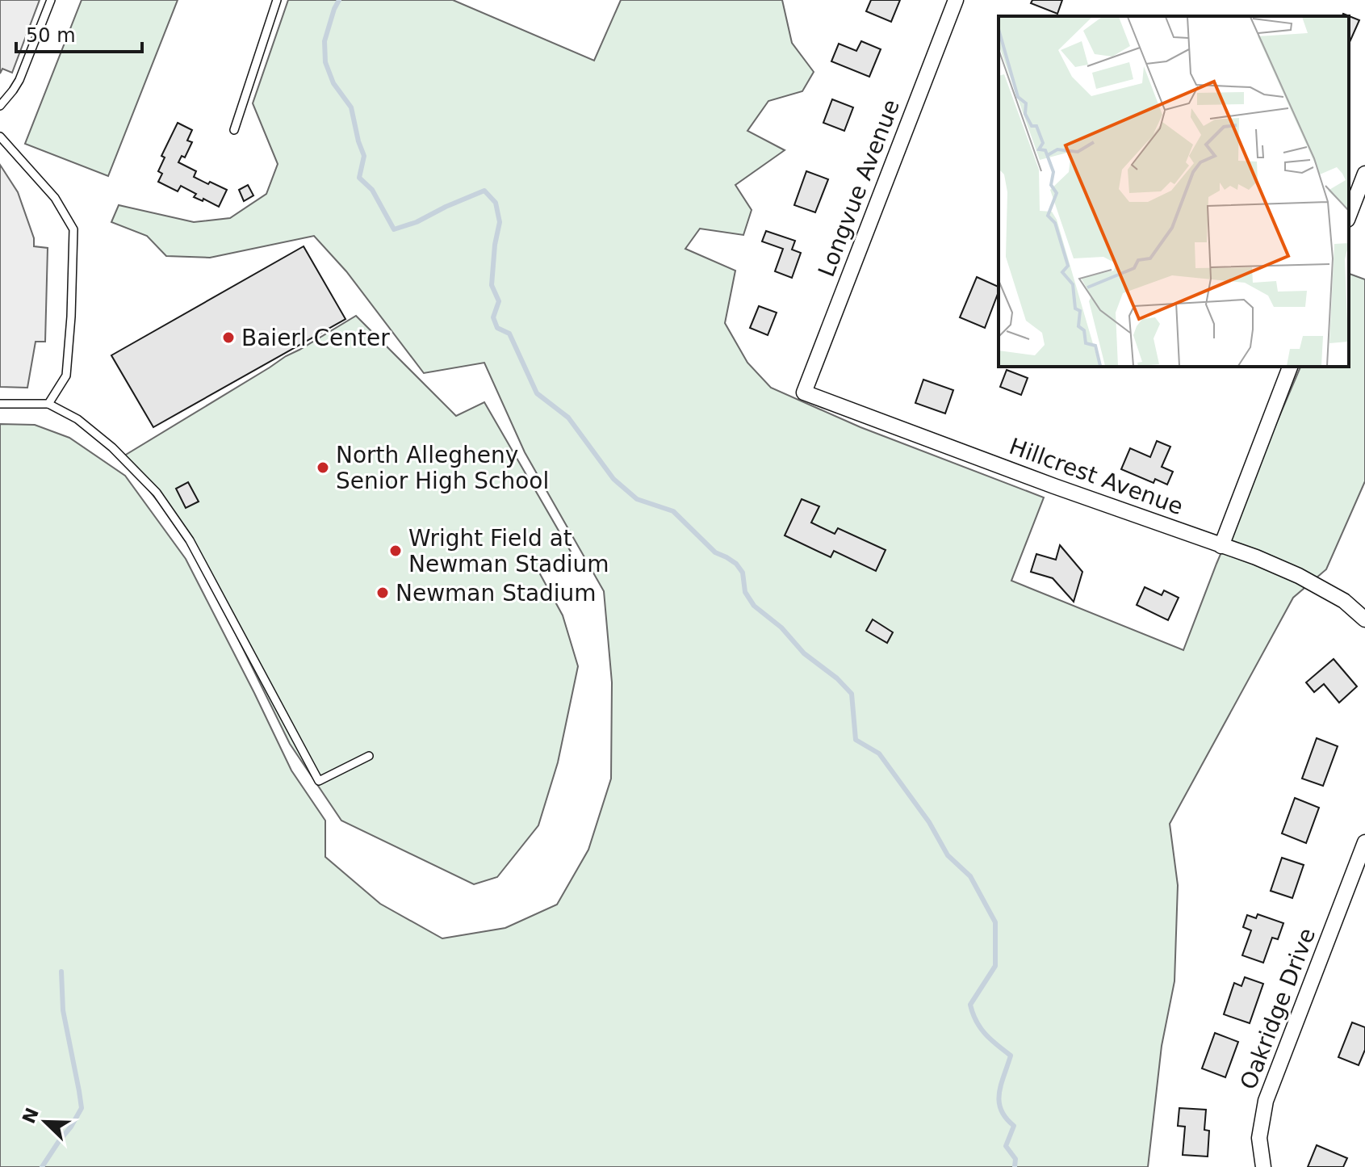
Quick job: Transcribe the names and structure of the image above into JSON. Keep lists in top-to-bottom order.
{
  "streets": {
    "street": ["Longvue Avenue", "Hillcrest Avenue", "Oakridge Drive"]
  },
  "crossings": [
    ["Longvue Avenue", "Hillcrest Avenue"]
  ],
  "places": [
    "Baierl Center",
    "North Allegheny Senior High School",
    "Wright Field at Newman Stadium",
    "Newman Stadium"
  ],
  "scale_bar": "50 m",
  "north": "top left"
}
